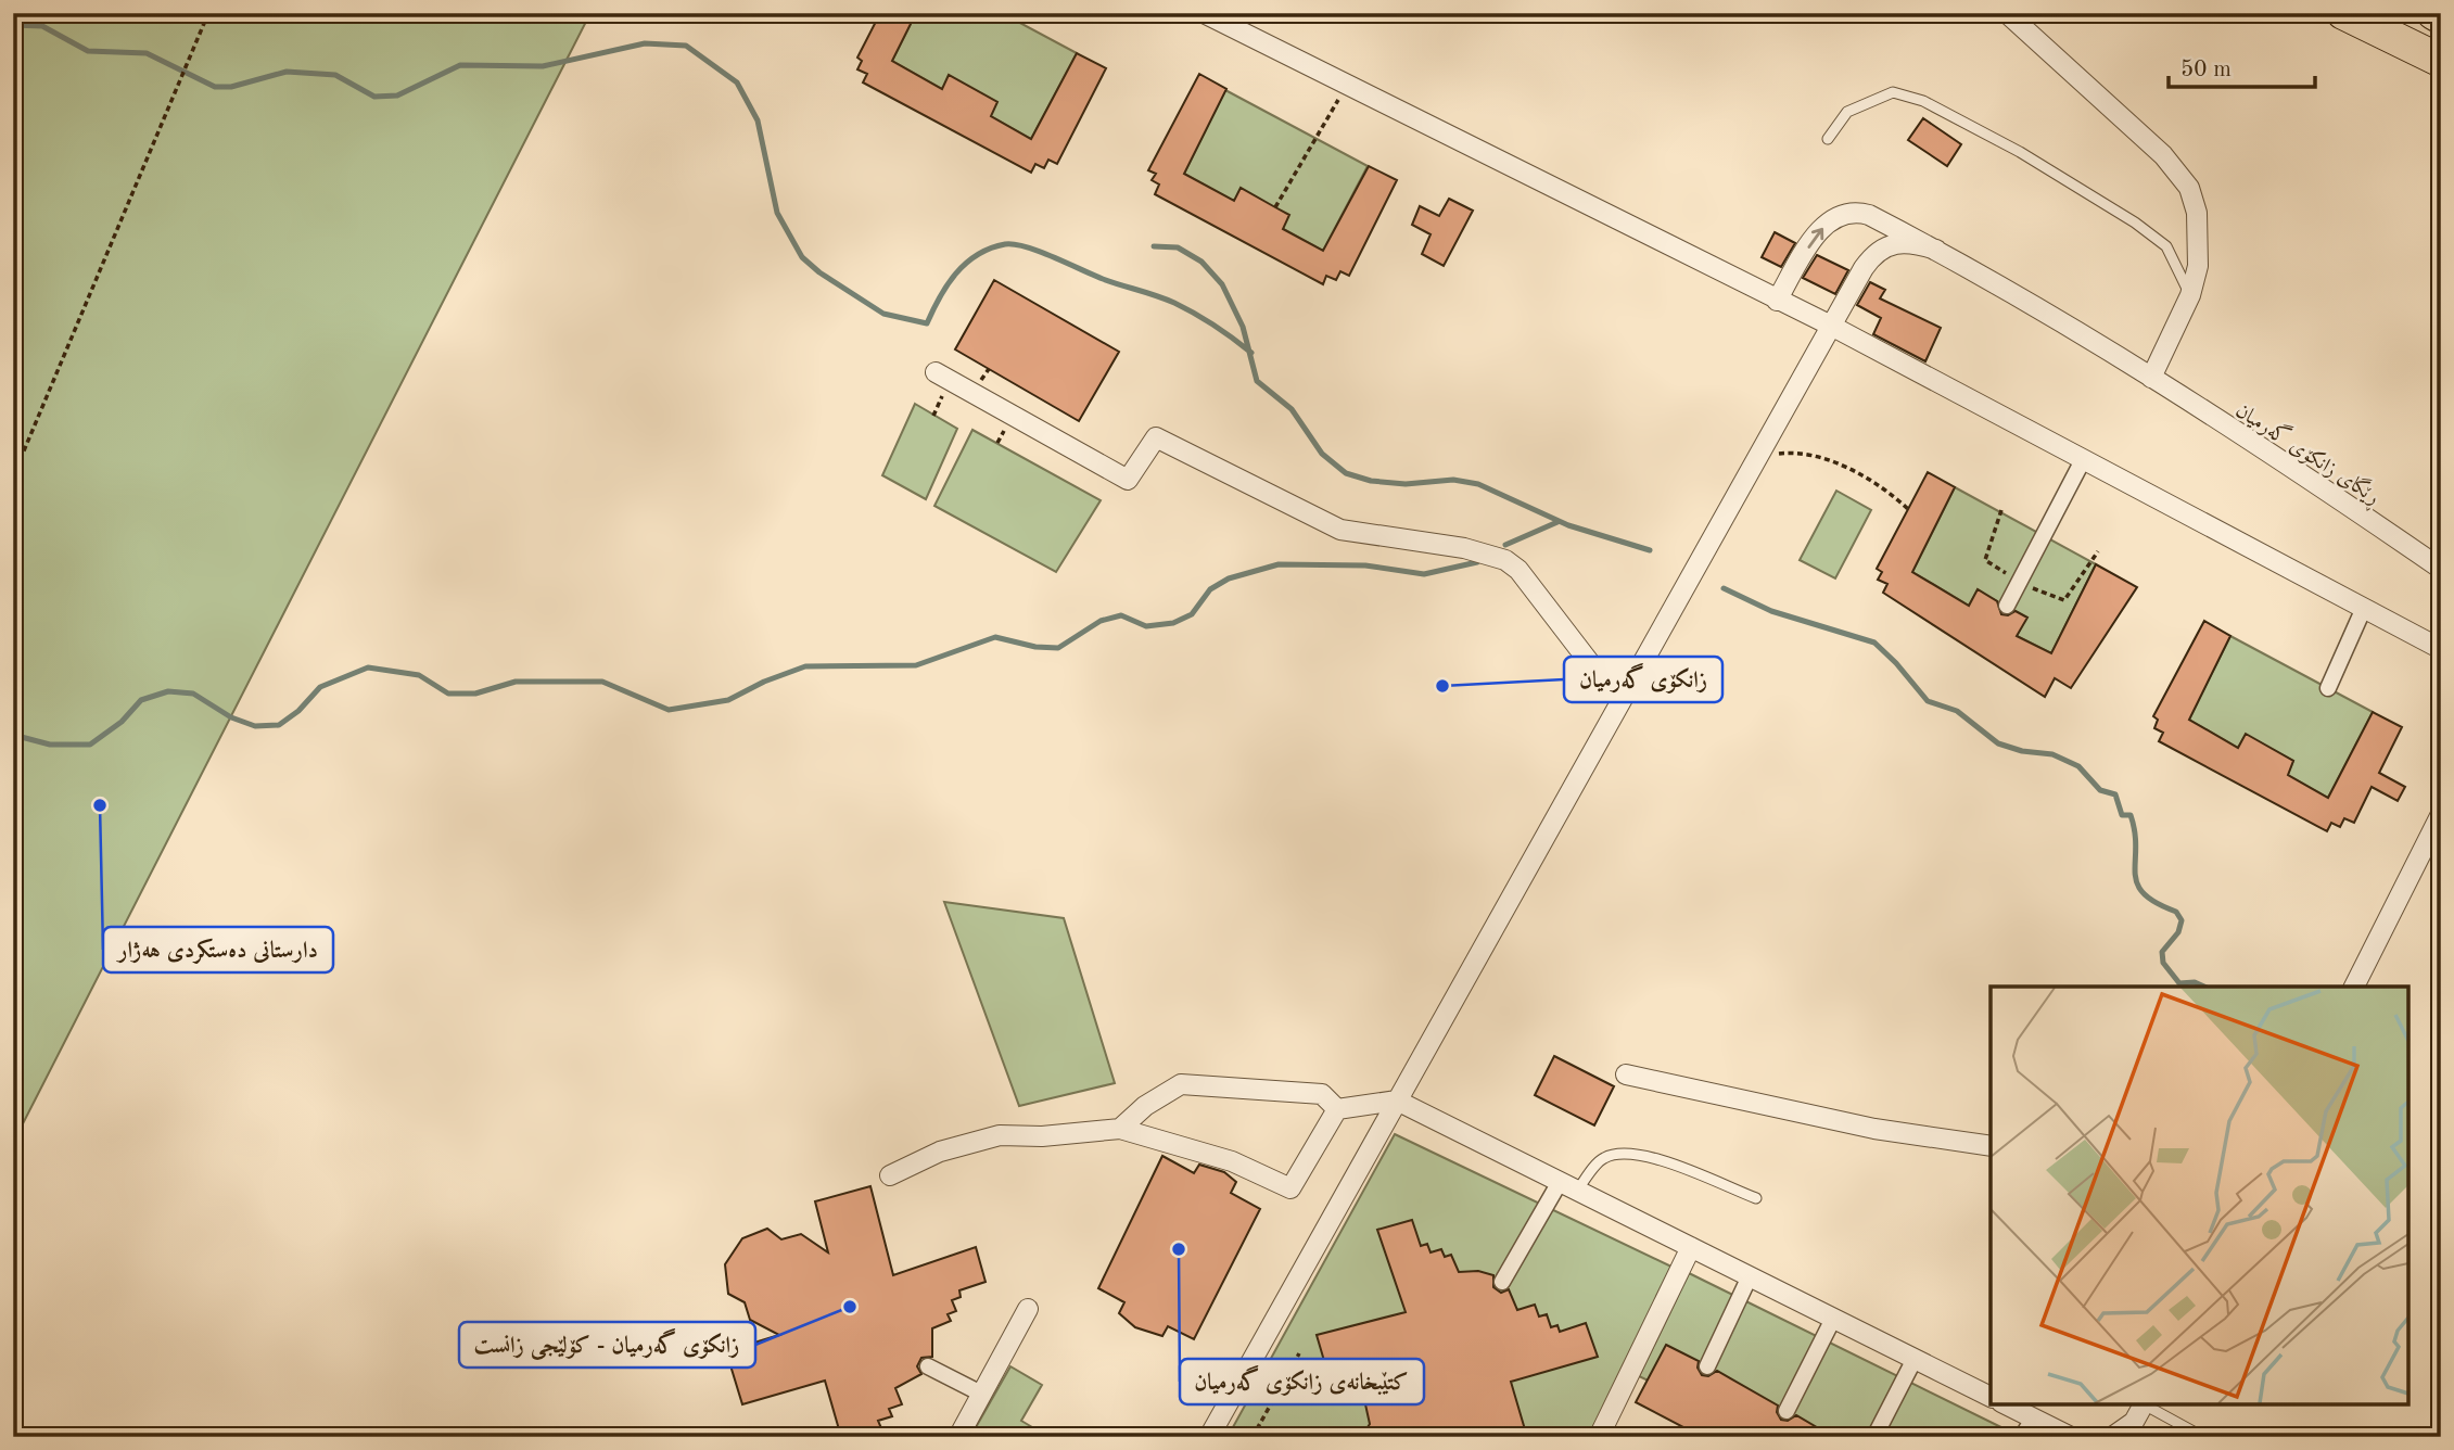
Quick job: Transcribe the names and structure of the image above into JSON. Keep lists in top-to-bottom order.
{
  "streets": {
    "street": ["ڕێگای زانکۆی گەرمیان"]
  },
  "places": [
    "زانکۆی گەرمیان",
    "دارستانی دەستکردی هەژار",
    "کتێبخانەی زانکۆی گەرمیان",
    "زانکۆی گەرمیان - کۆلێجی زانست"
  ],
  "scale_bar": "50 m"
}
